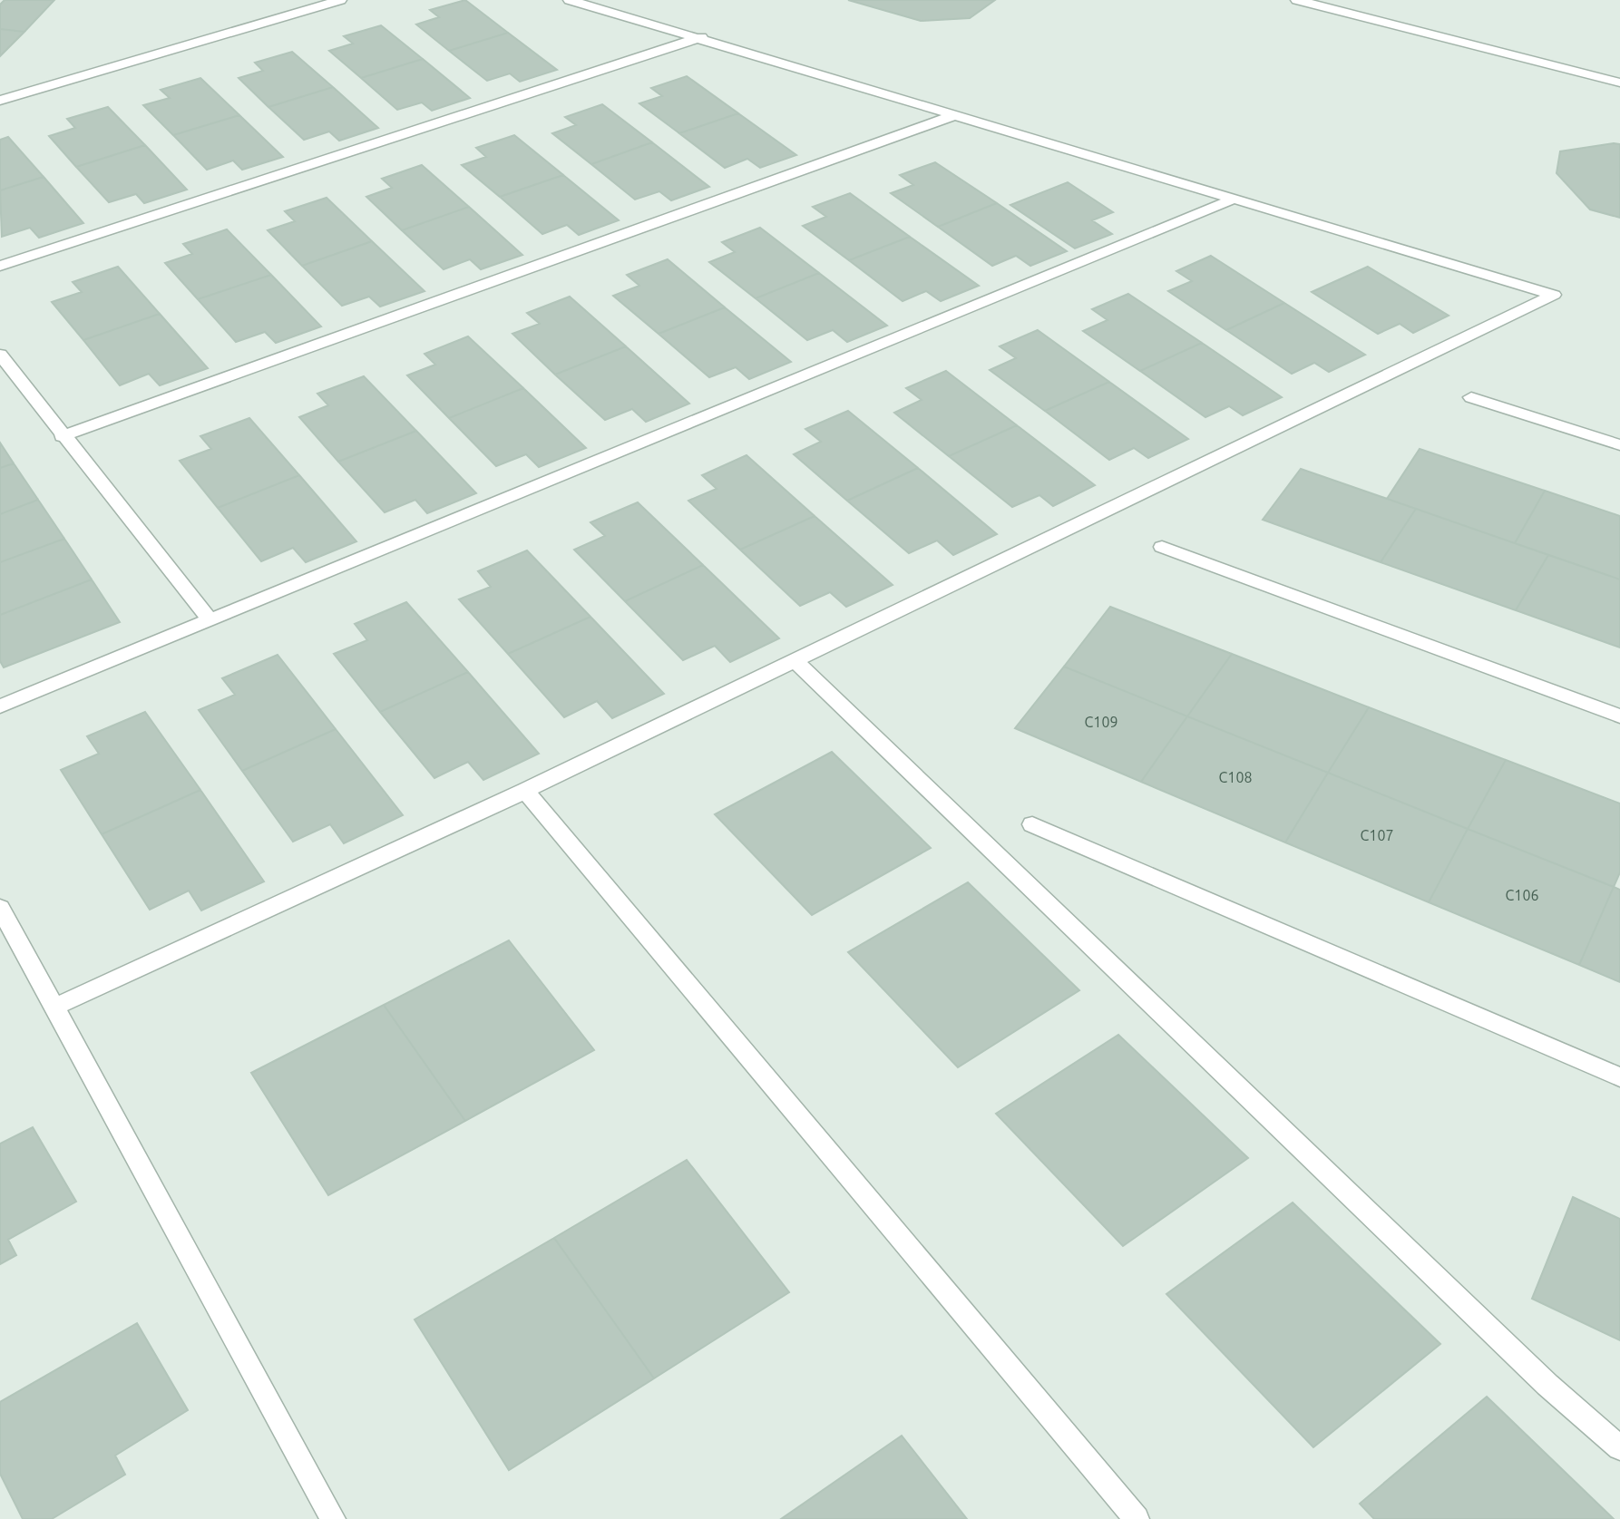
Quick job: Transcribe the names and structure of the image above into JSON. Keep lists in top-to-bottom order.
{
  "house_numbers": [
    "C109",
    "C108",
    "C107",
    "C106"
  ]
}
